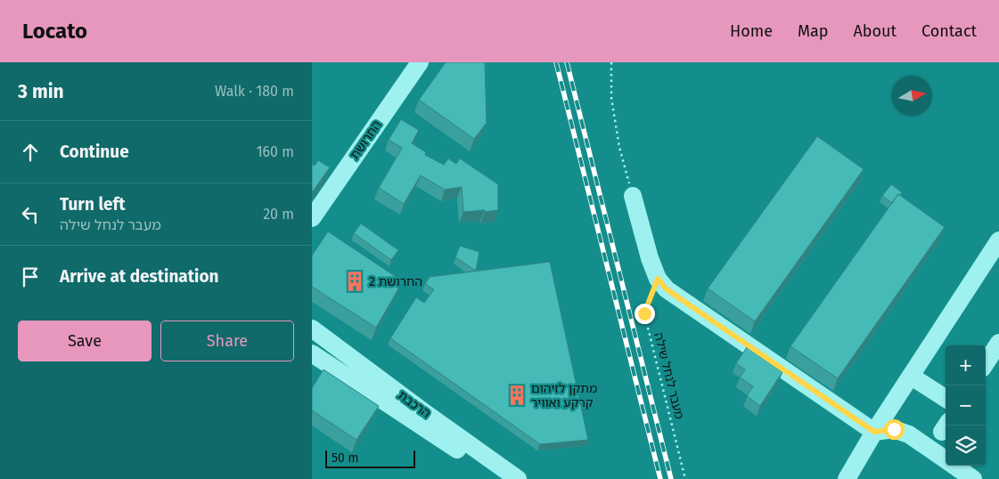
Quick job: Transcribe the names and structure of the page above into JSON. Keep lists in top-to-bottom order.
{
  "streets": {
    "street": ["החרושת", "הרכבת"],
    "path": ["מעבר לנחל שילה"]
  },
  "places": {
    "building": ["החרושת 2", "מתקן לזיהום קרקע ואוויר"]
  },
  "scale_bar": "50 m",
  "north": "right",
  "page": {
    "header": "Locato",
    "nav": [
      "Home",
      "Map",
      "About",
      "Contact"
    ],
    "heading": ["3 min", "Walk · 180 m"],
    "list": [
      ["Continue", "160 m"],
      ["Turn left", "מעבר לנחל שילה", "20 m"],
      "Arrive at destination"
    ],
    "buttons": ["Save", "Share"],
    "map_buttons": ["+", "−"],
    "scale": "50 m"
  }
}
